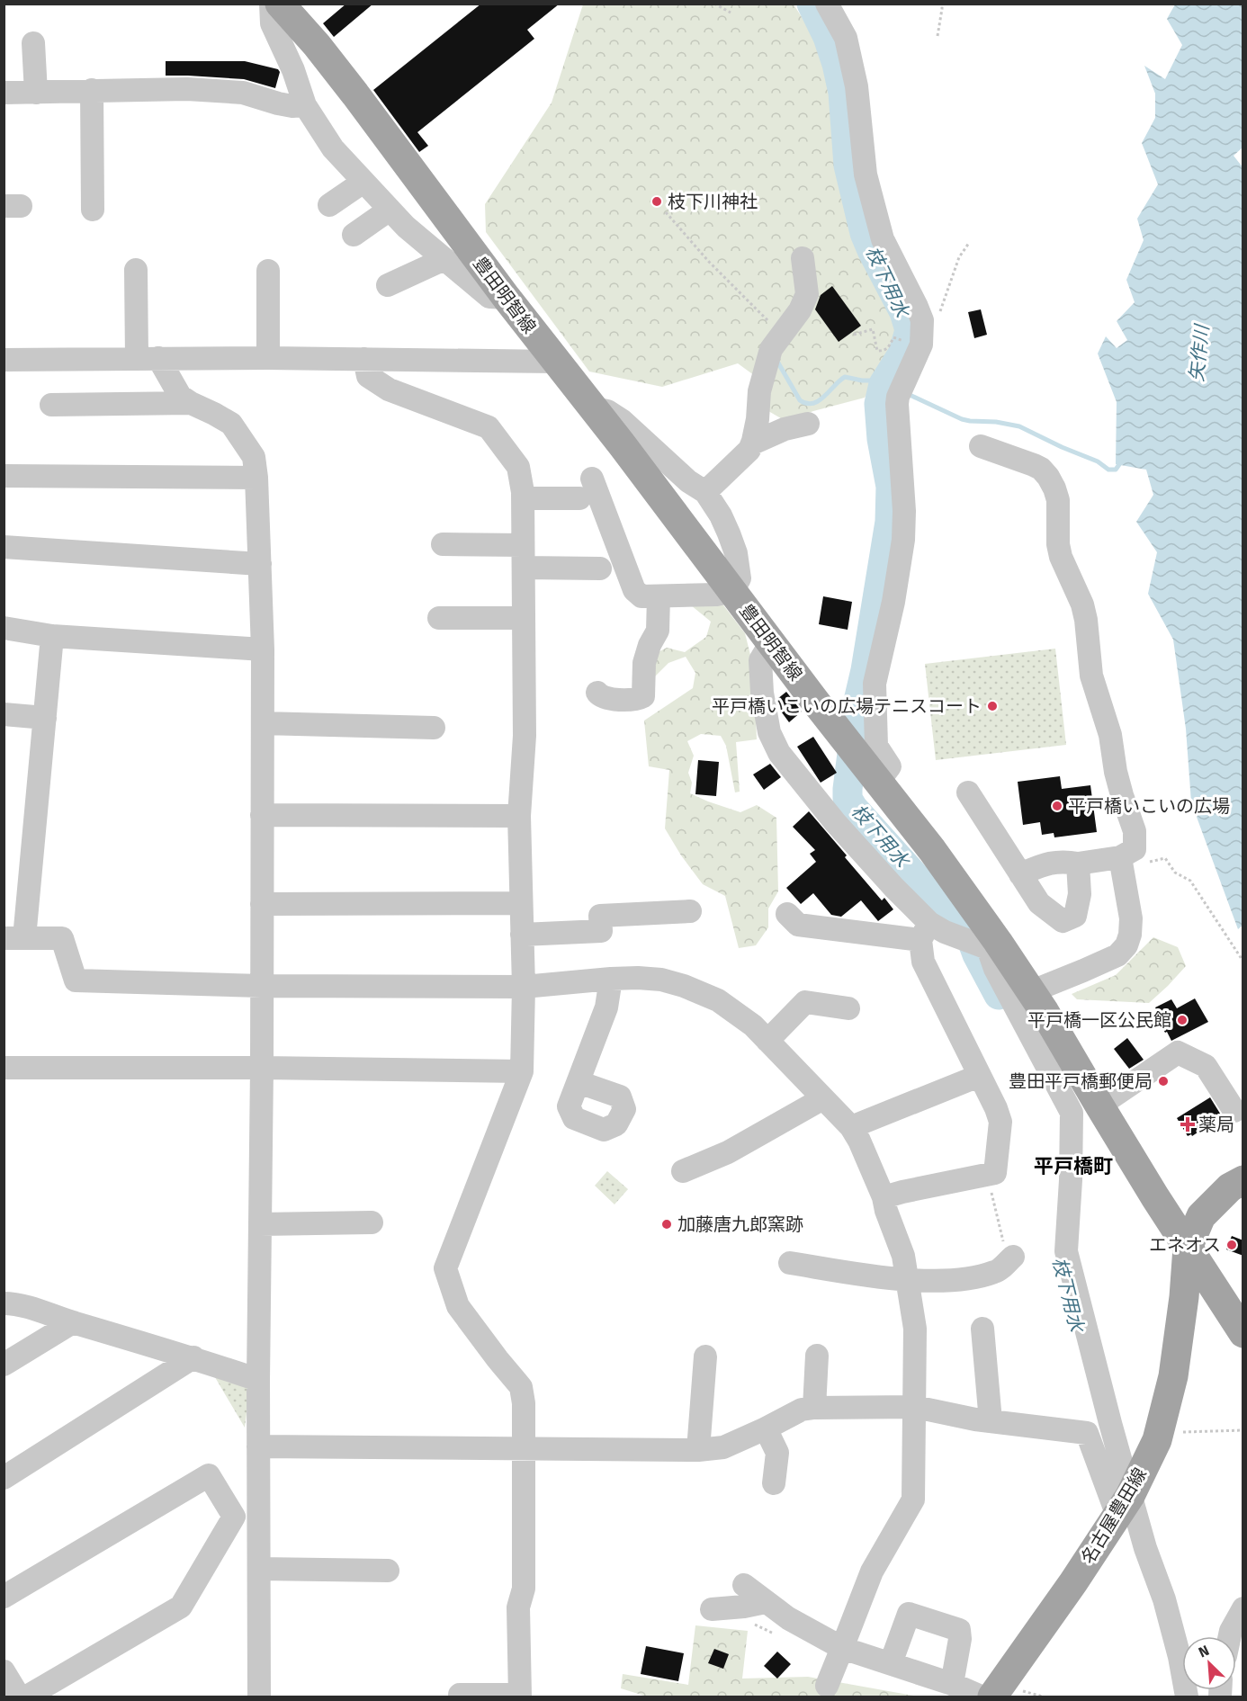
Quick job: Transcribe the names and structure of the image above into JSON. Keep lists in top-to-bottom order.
{
  "streets": {
    "main road": ["豊田明智線", "名古屋豊田線"]
  },
  "crossings": [
    ["豊田明智線", "名古屋豊田線"]
  ],
  "districts": ["平戸橋町"],
  "water": ["枝下用水", "矢作川"],
  "places": {
    "other": [
      "枝下川神社",
      "平戸橋いこいの広場テニスコート",
      "平戸橋いこいの広場",
      "平戸橋一区公民館",
      "豊田平戸橋郵便局",
      "加藤唐九郎窯跡",
      "エネオス"
    ],
    "health": ["薬局"]
  },
  "north": "top left"
}
